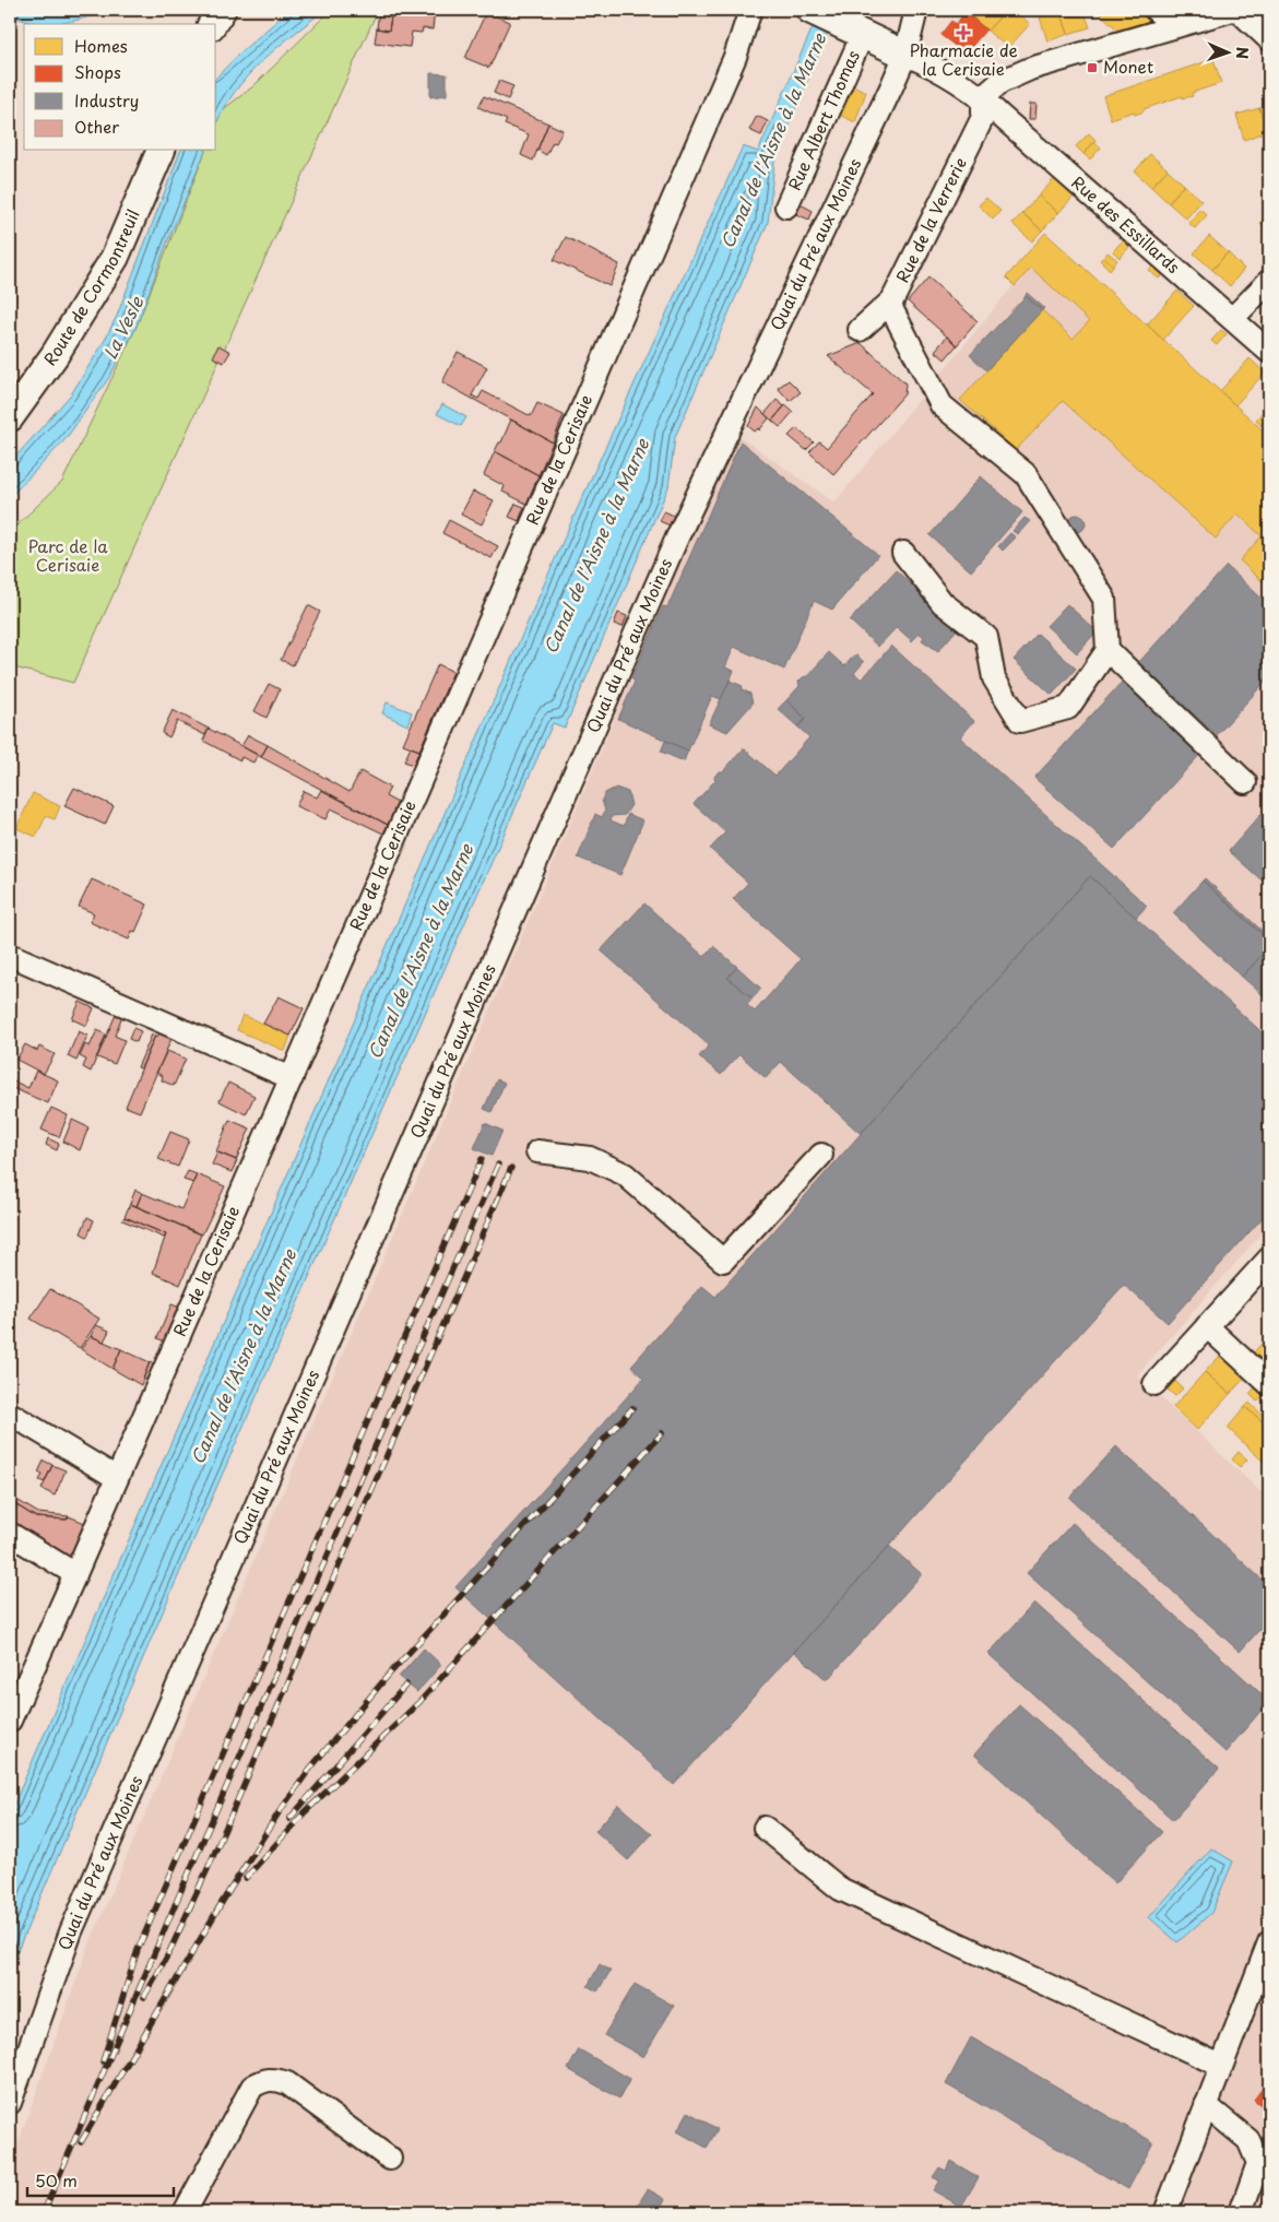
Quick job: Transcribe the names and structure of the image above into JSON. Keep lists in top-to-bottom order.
{
  "streets": {
    "main road": ["Rue Albert Thomas", "Route de Cormontreuil"],
    "street": [
      "Rue de la Verrerie",
      "Rue des Essillards",
      "Quai du Pré aux Moines",
      "Rue de la Cerisaie"
    ]
  },
  "crossings": [
    ["Rue Albert Thomas", "Rue de la Verrerie"],
    ["Rue Albert Thomas", "Rue des Essillards"],
    ["Rue Albert Thomas", "Quai du Pré aux Moines"],
    ["Rue de la Verrerie", "Rue des Essillards"]
  ],
  "water": ["Canal de l'Aisne à la Marne", "La Vesle"],
  "parks": ["Parc de la Cerisaie"],
  "places": {
    "health": ["Pharmacie de la Cerisaie"],
    "transit": ["Monet"]
  },
  "legend": [
    "Homes",
    "Shops",
    "Industry",
    "Other"
  ],
  "scale_bar": "50 m",
  "north": "right"
}
